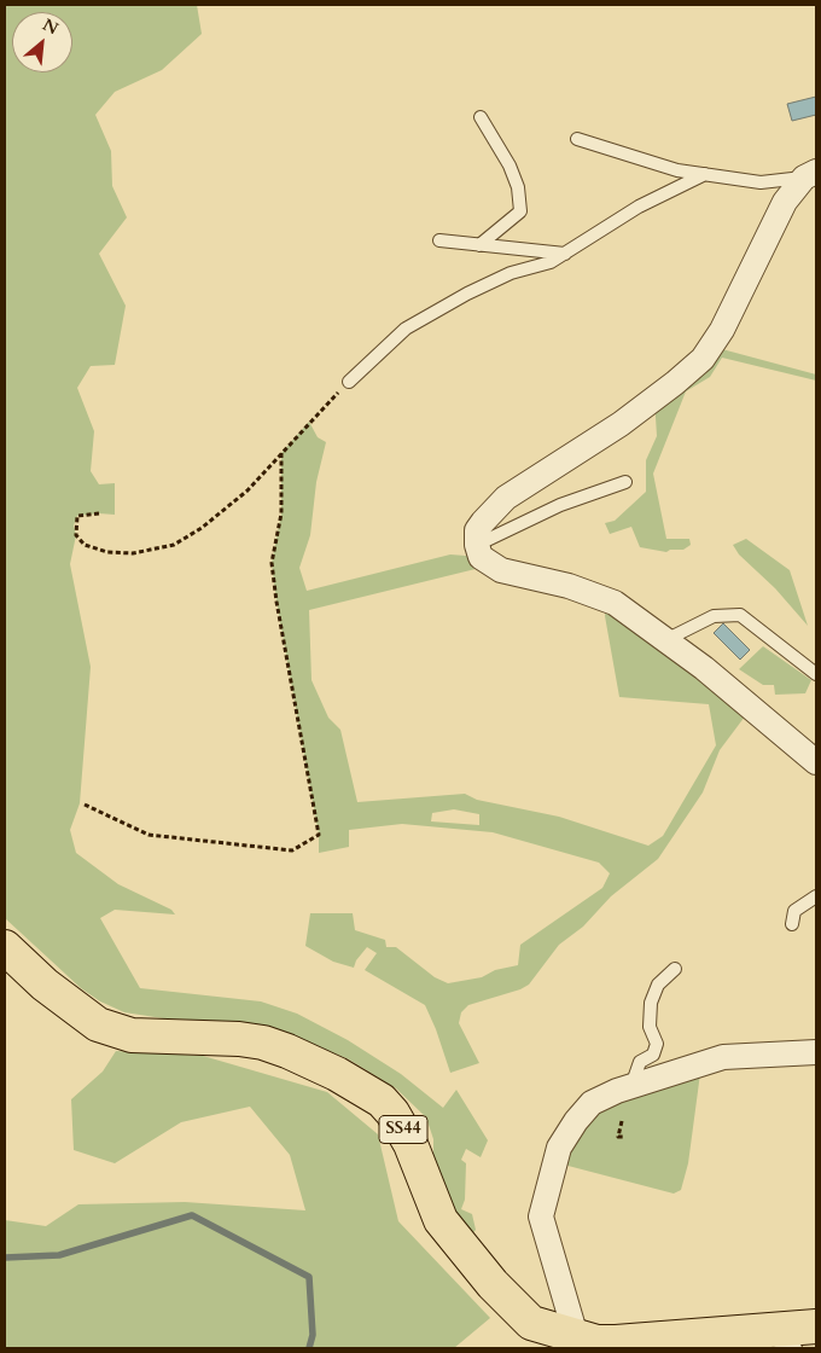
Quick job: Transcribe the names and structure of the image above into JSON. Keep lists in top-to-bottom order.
{
  "streets": {
    "main road": ["SS44"]
  },
  "north": "top right"
}
